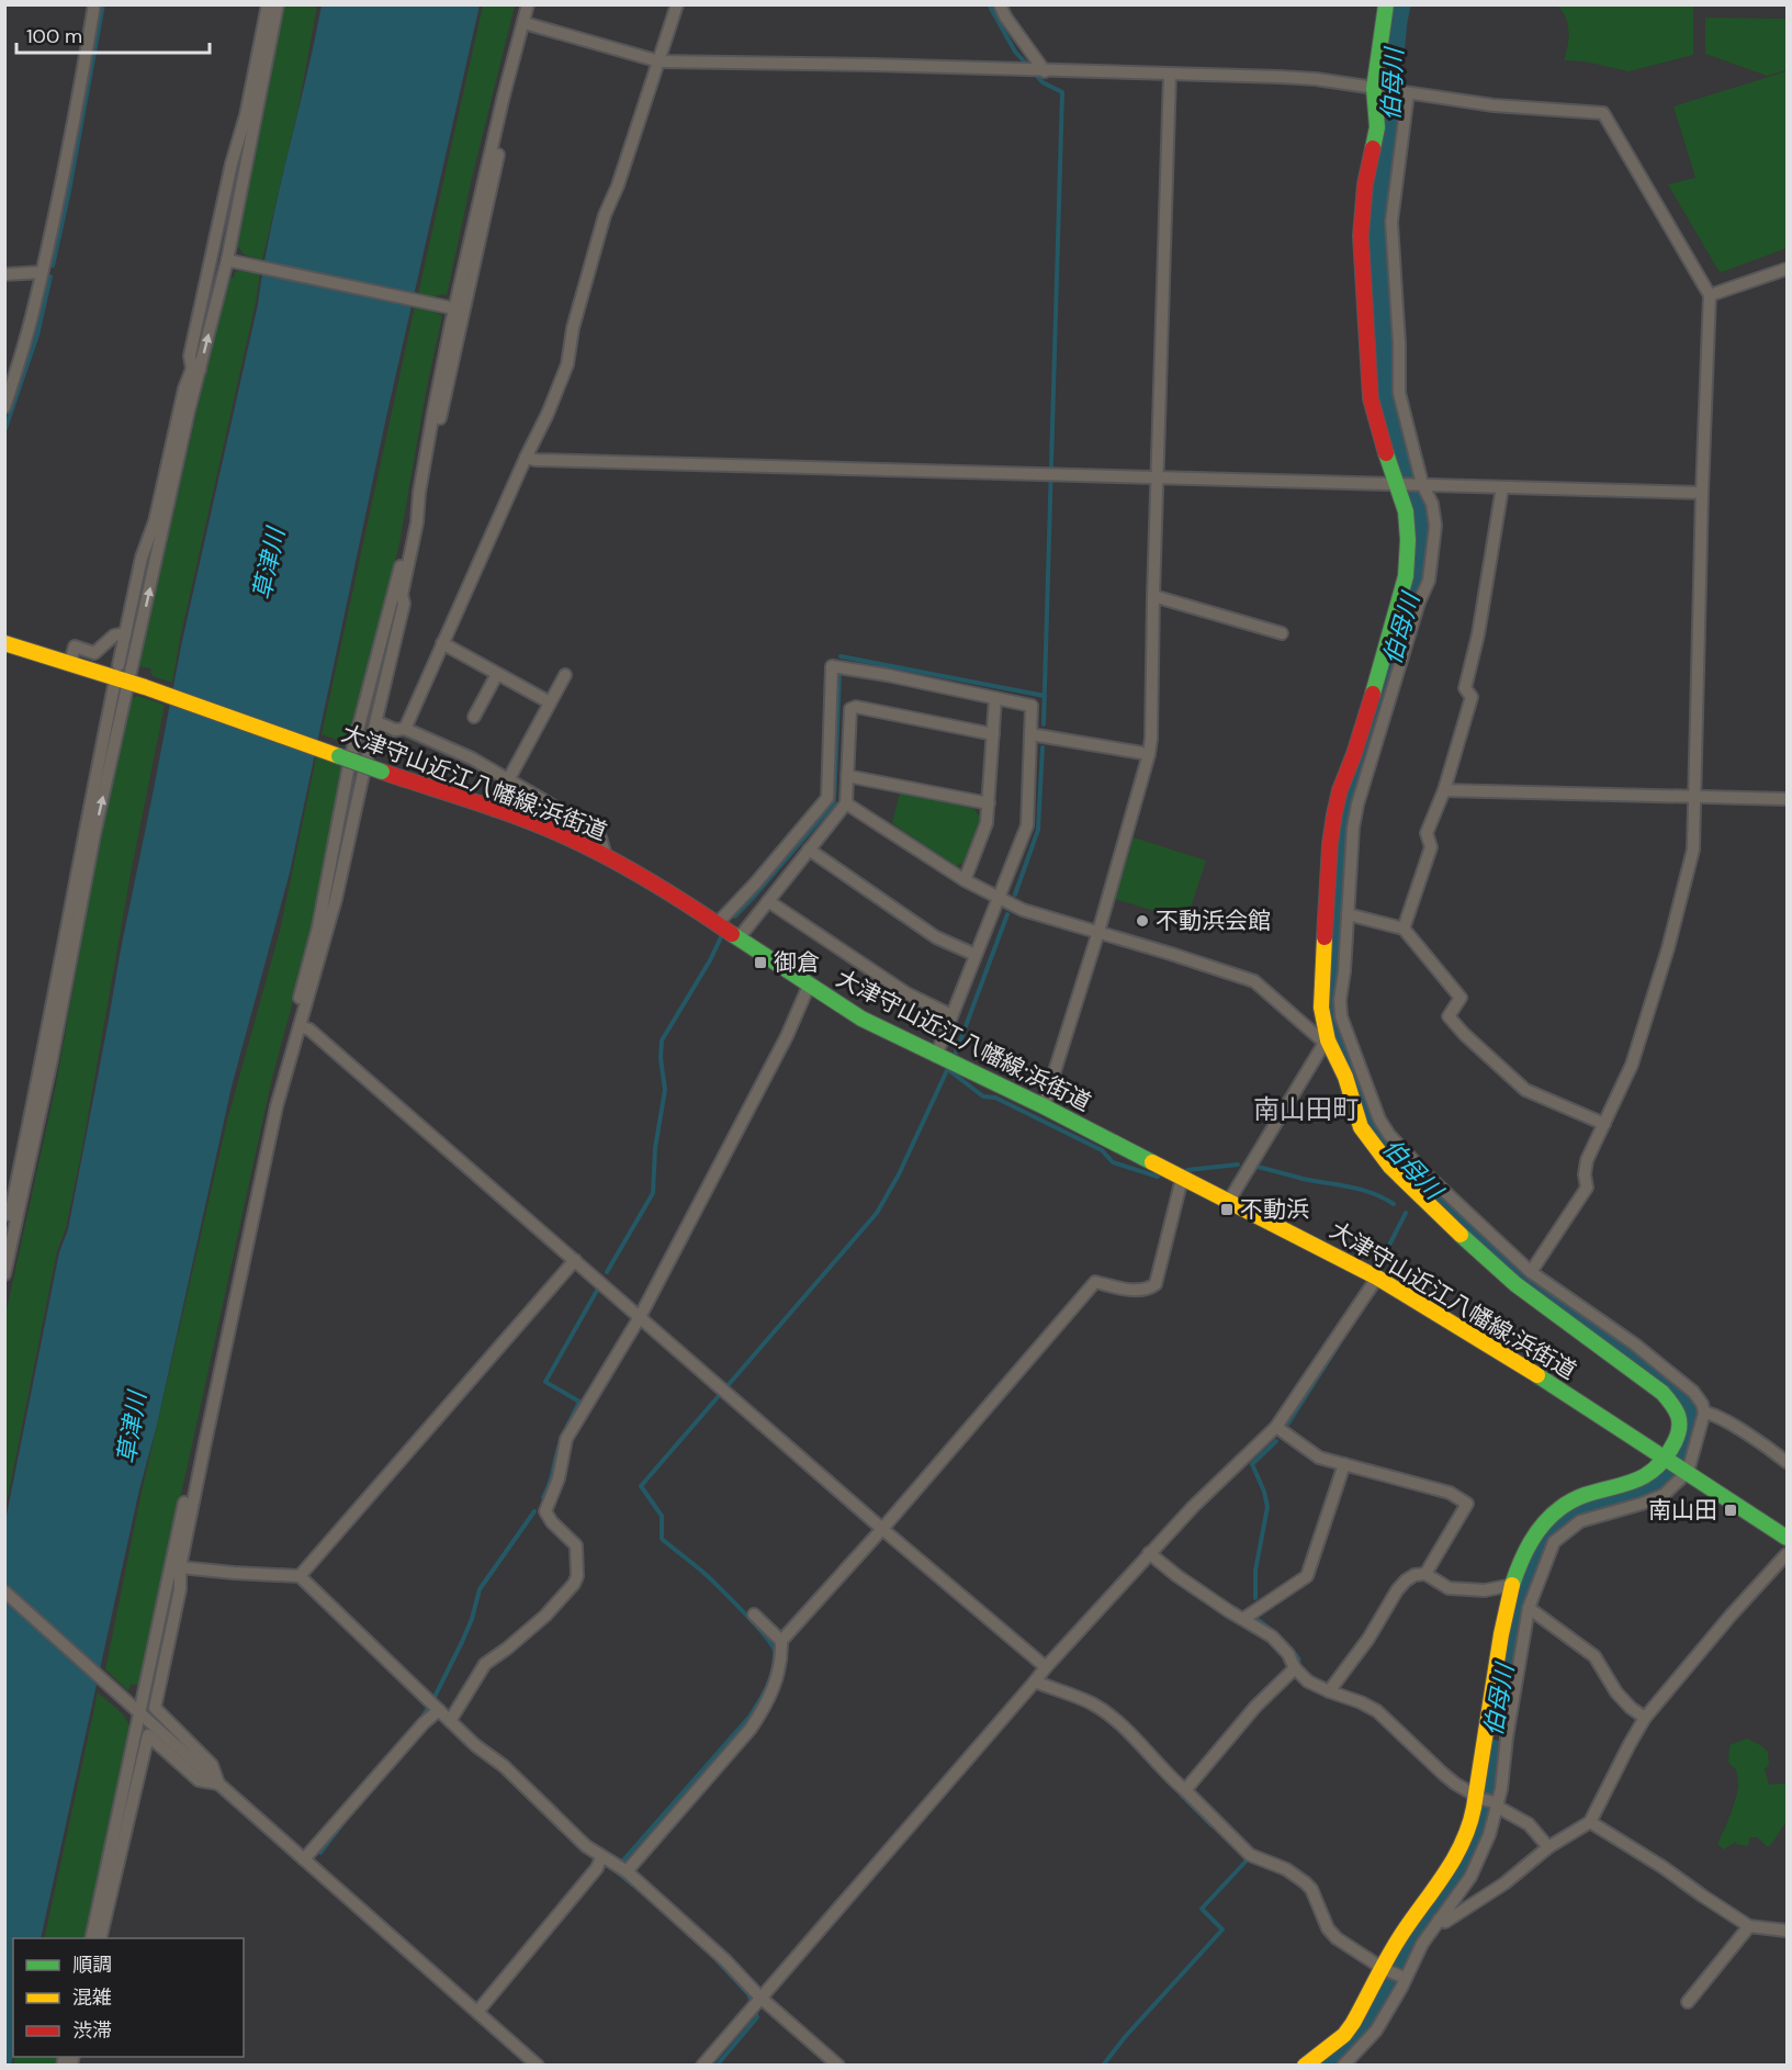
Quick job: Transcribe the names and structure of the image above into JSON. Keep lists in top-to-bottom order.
{
  "streets": {
    "street": ["大津守山近江八幡線;浜街道"]
  },
  "districts": ["南山田町"],
  "water": ["伯母川", "草津川"],
  "places": {
    "other": ["不動浜会館"],
    "transit": ["御倉", "不動浜", "南山田"]
  },
  "legend": ["順調", "混雑", "渋滞"],
  "scale_bar": "100 m"
}
